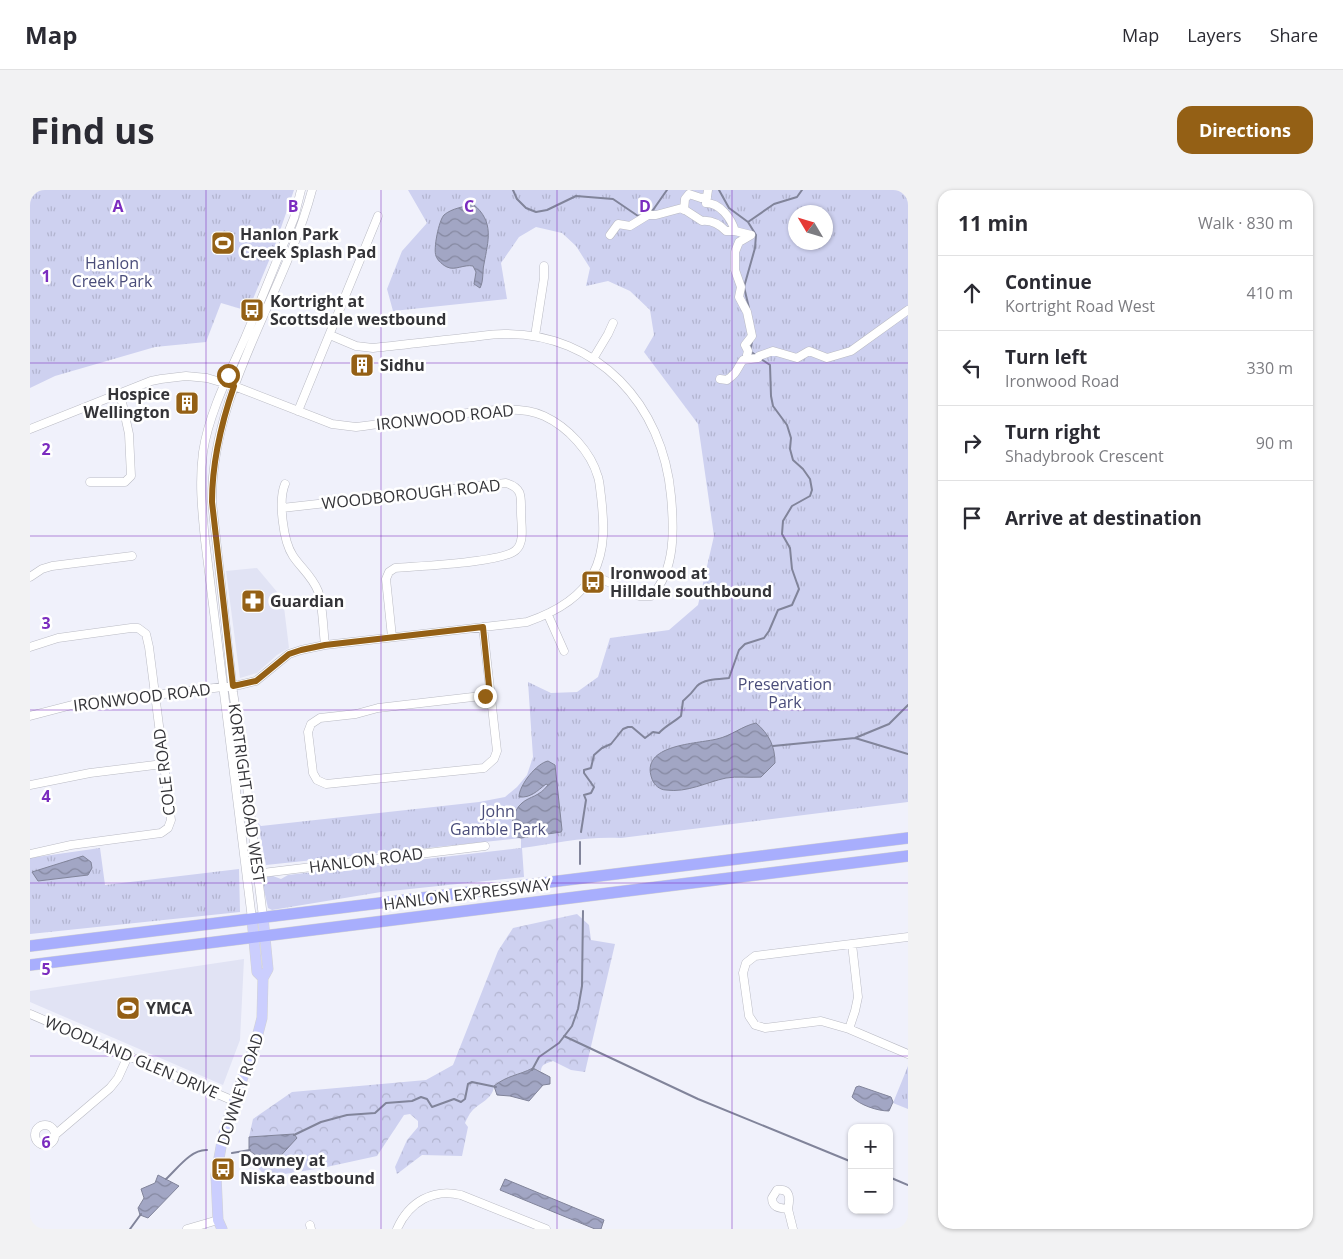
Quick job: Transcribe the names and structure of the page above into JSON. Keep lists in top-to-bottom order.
{
  "streets": {
    "highway": ["HANLON EXPRESSWAY"],
    "main road": ["KORTRIGHT ROAD WEST", "DOWNEY ROAD"],
    "street": [
      "IRONWOOD ROAD",
      "WOODBOROUGH ROAD",
      "COLE ROAD",
      "HANLON ROAD",
      "WOODLAND GLEN DRIVE"
    ]
  },
  "crossings": [
    ["IRONWOOD ROAD", "WOODBOROUGH ROAD"],
    ["IRONWOOD ROAD", "COLE ROAD"],
    ["IRONWOOD ROAD", "KORTRIGHT ROAD WEST"],
    ["KORTRIGHT ROAD WEST", "HANLON ROAD"],
    ["KORTRIGHT ROAD WEST", "HANLON EXPRESSWAY"],
    ["KORTRIGHT ROAD WEST", "DOWNEY ROAD"],
    ["HANLON EXPRESSWAY", "DOWNEY ROAD"],
    ["WOODLAND GLEN DRIVE", "DOWNEY ROAD"]
  ],
  "parks": ["Hanlon Creek Park", "Preservation Park", "John Gamble Park"],
  "places": {
    "sports": ["Hanlon Park Creek Splash Pad", "YMCA"],
    "bus stop": ["Kortright at Scottsdale westbound", "Ironwood at Hilldale southbound", "Downey at Niska eastbound"],
    "building": ["Sidhu", "Hospice Wellington"],
    "pharmacy": ["Guardian"]
  },
  "north": "top left",
  "page": {
    "header": "Map",
    "nav": ["Map", "Layers", "Share"],
    "buttons": "Directions",
    "title": "Find us",
    "heading": ["11 min", "Walk · 830 m"],
    "list": [
      ["Continue", "Kortright Road West", "410 m"],
      ["Turn left", "Ironwood Road", "330 m"],
      ["Turn right", "Shadybrook Crescent", "90 m"],
      "Arrive at destination"
    ],
    "map_buttons": ["+", "−"]
  },
  "grid": {
    "columns": [
      "A",
      "B",
      "C",
      "D"
    ],
    "rows": [
      "1",
      "2",
      "3",
      "4",
      "5",
      "6"
    ]
  }
}
